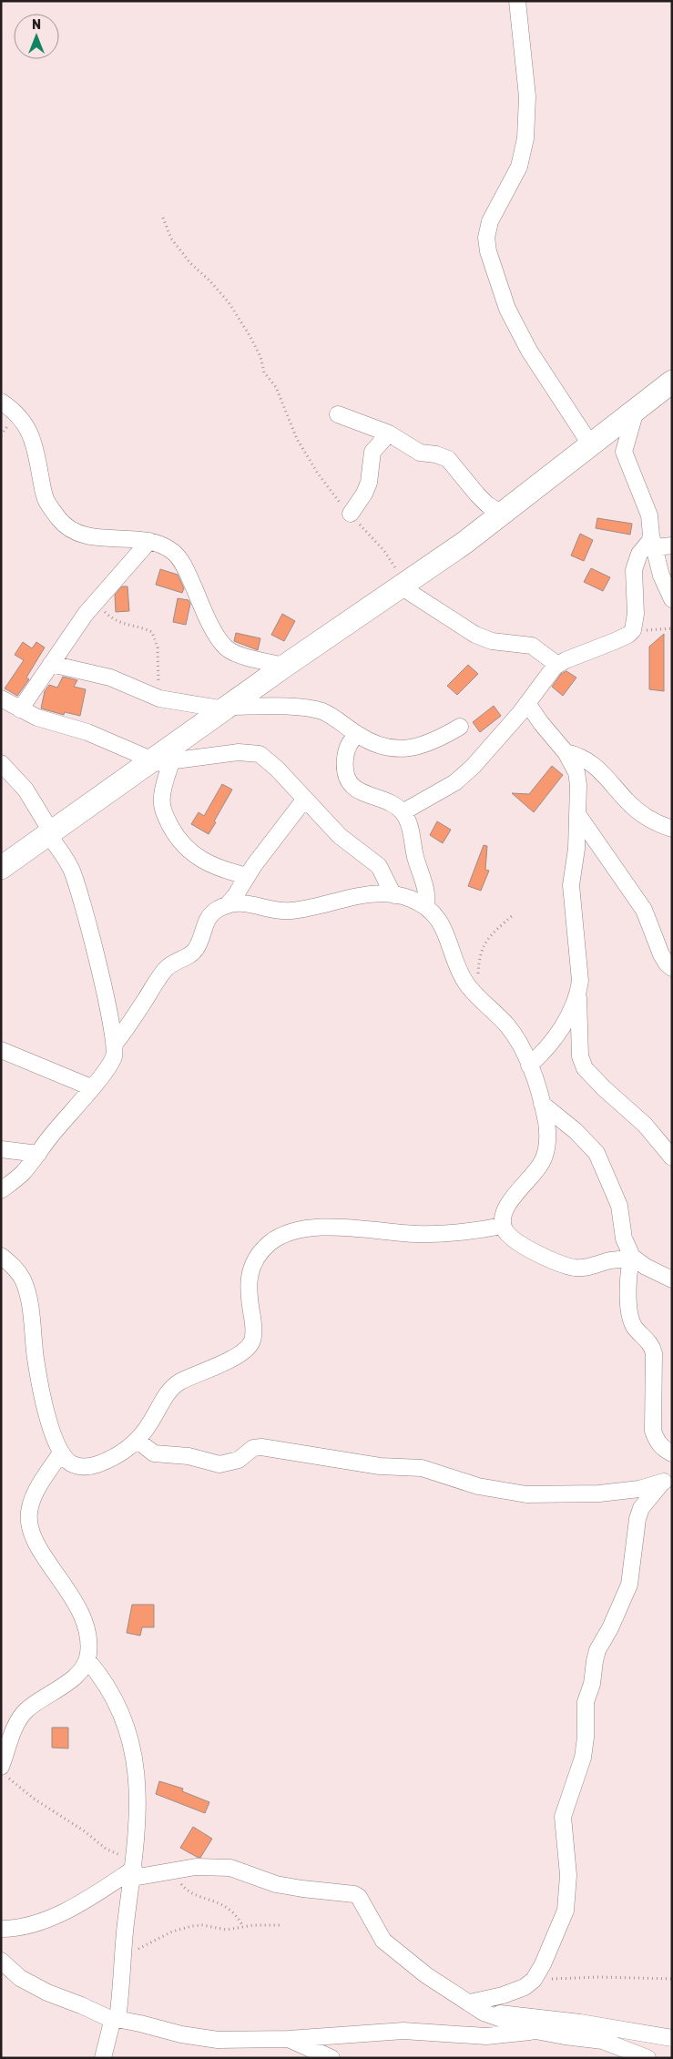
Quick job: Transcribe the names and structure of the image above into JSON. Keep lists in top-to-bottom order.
{
  "north": "top"
}
